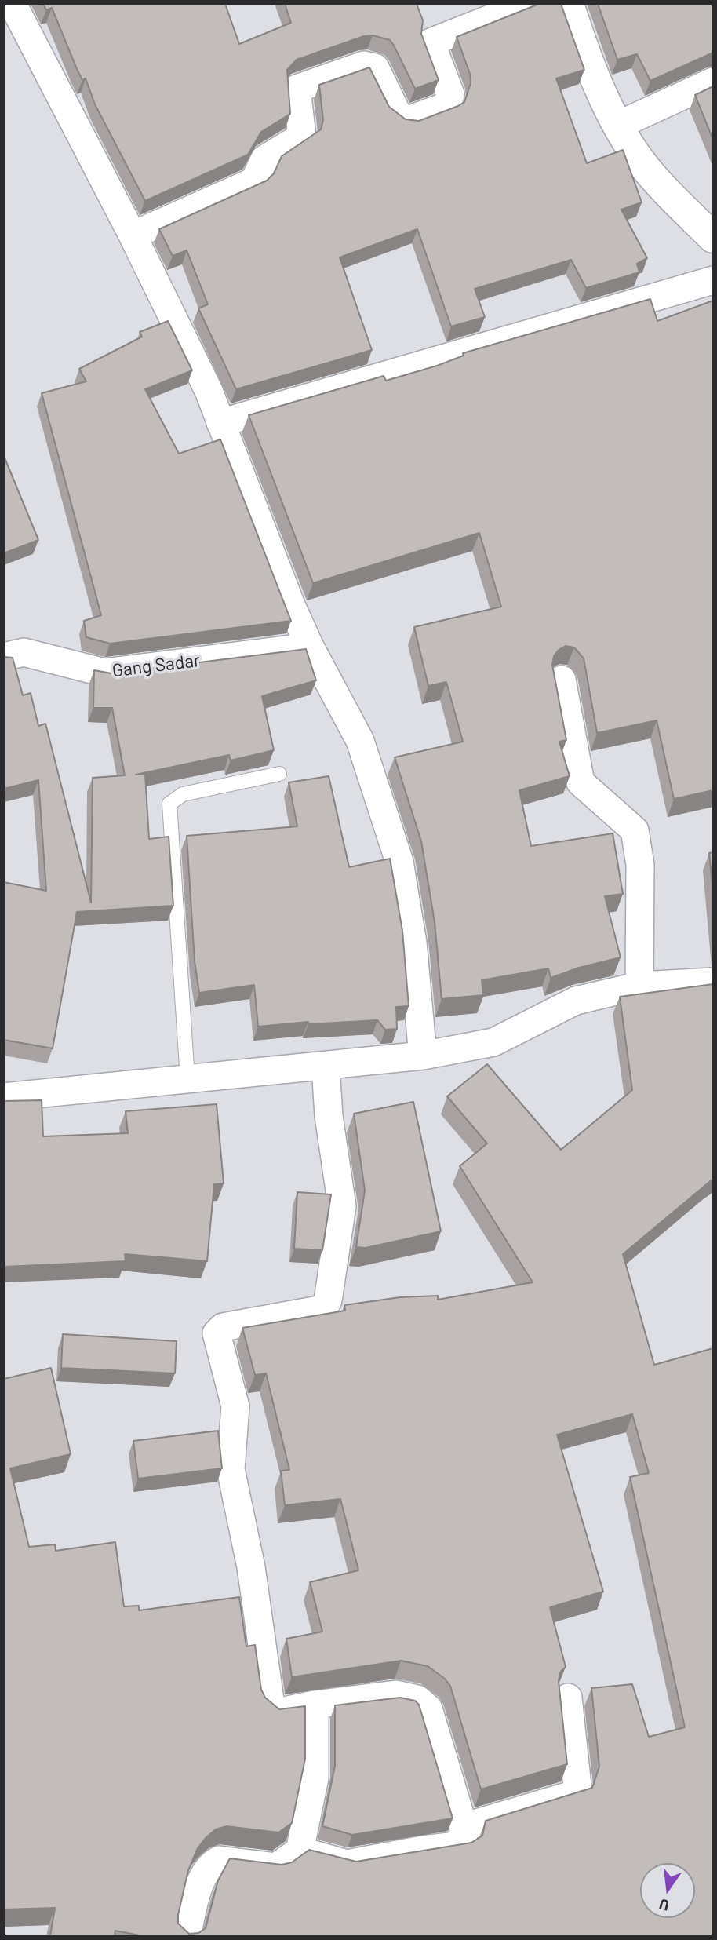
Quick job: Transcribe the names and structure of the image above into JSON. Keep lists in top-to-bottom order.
{
  "streets": {
    "street": ["Gang Sadar"]
  },
  "north": "bottom"
}
